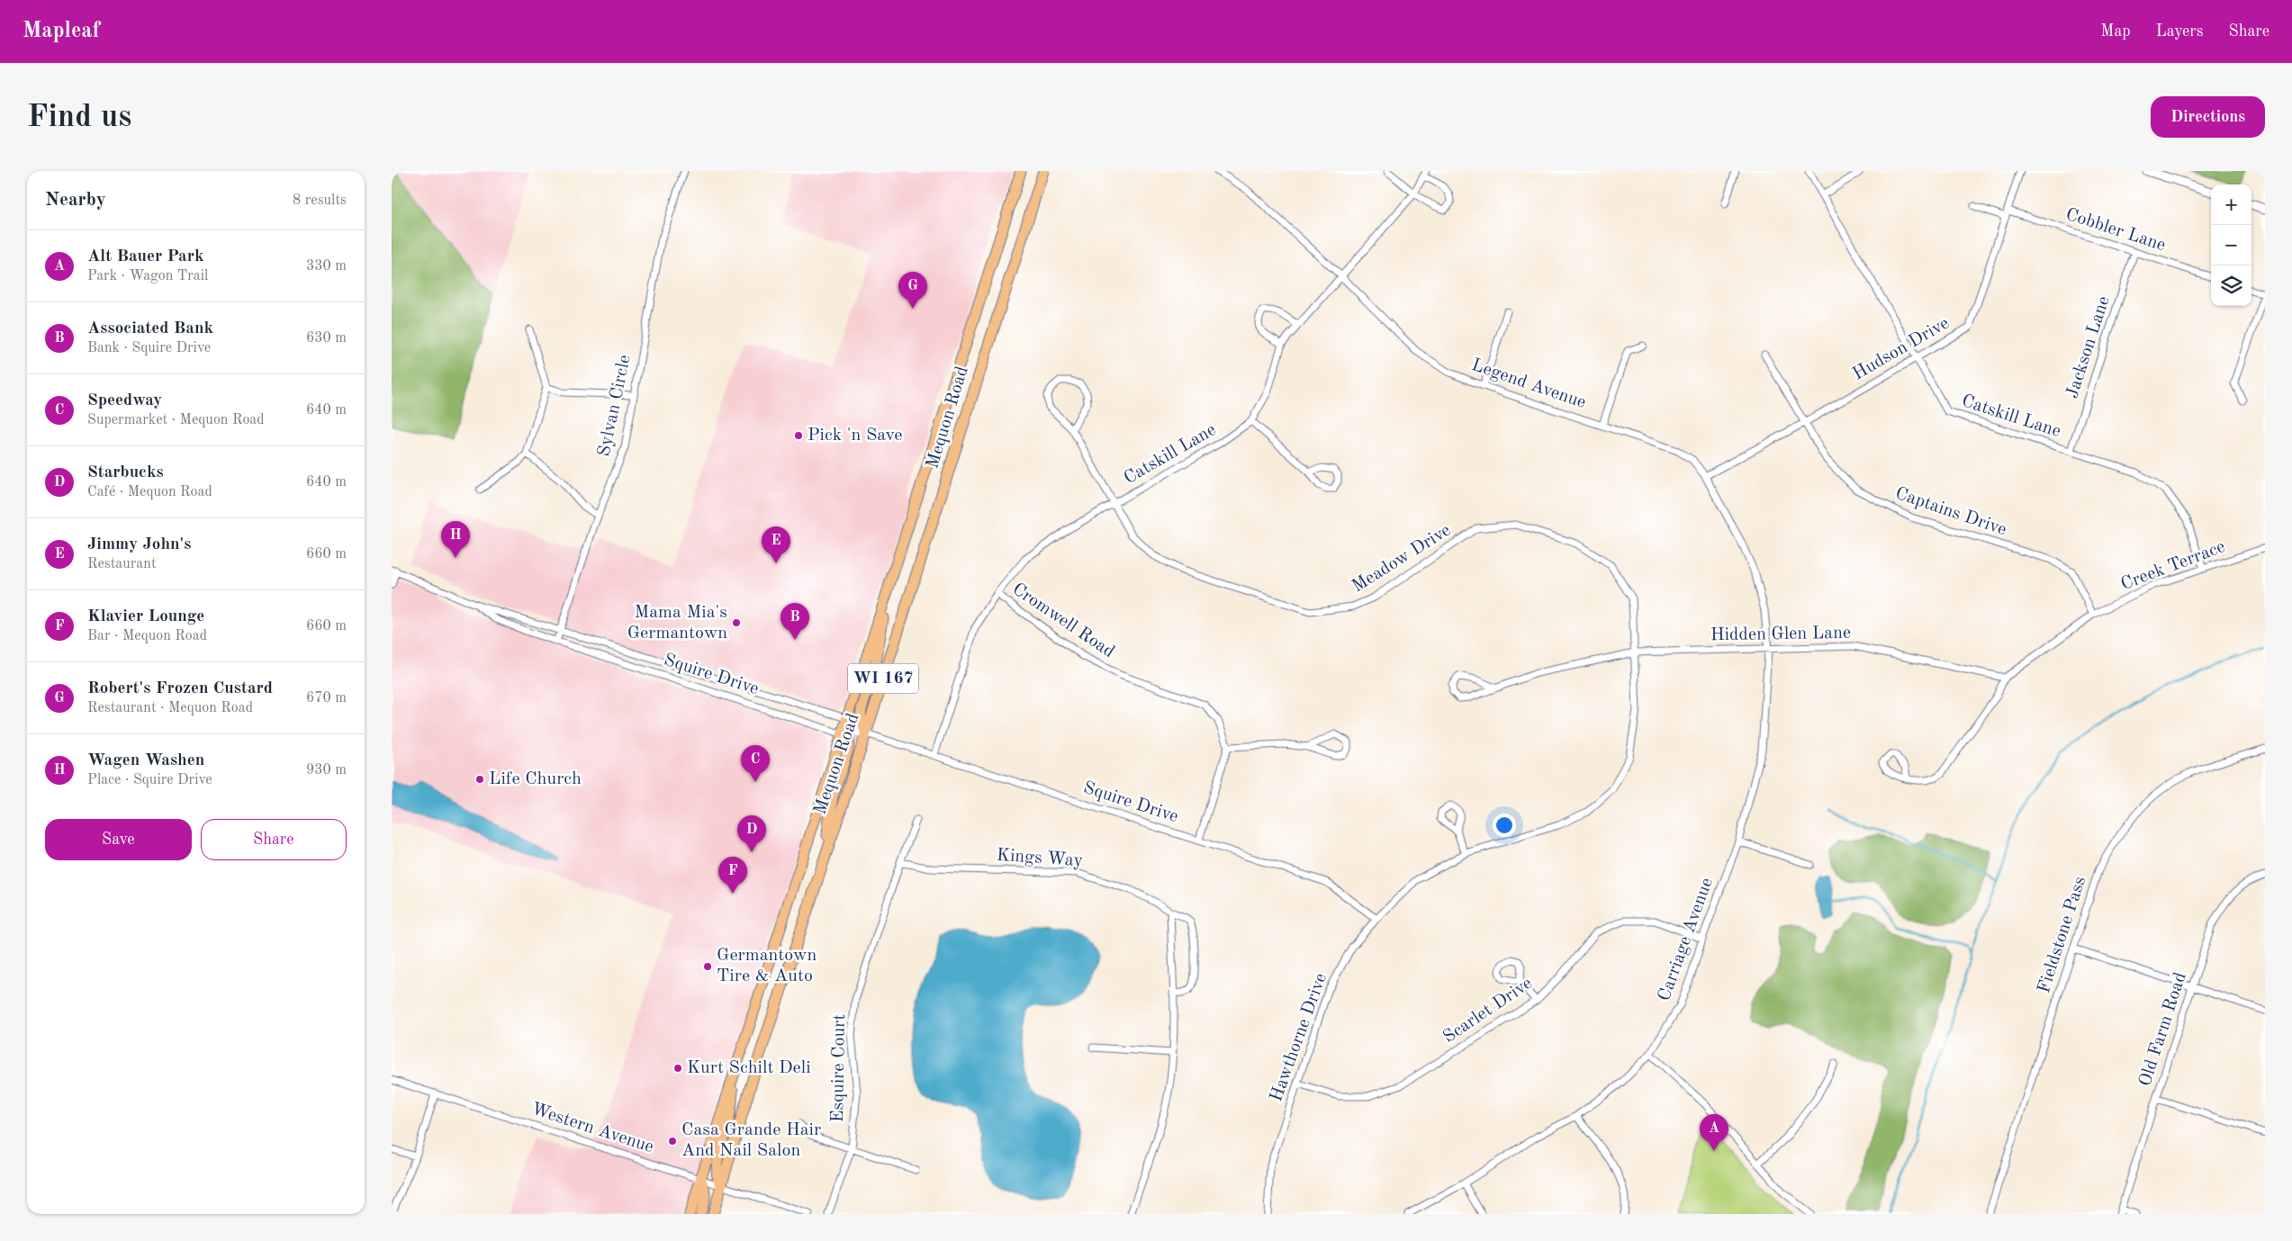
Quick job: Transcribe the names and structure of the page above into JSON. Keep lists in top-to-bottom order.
{
  "streets": {
    "main road": ["Mequon Road", "WI 167"],
    "street": [
      "Cobbler Lane",
      "Jackson Lane",
      "Hudson Drive",
      "Legend Avenue",
      "Sylvan Circle",
      "Catskill Lane",
      "Captains Drive",
      "Meadow Drive",
      "Creek Terrace",
      "Cromwell Road",
      "Hidden Glen Lane",
      "Squire Drive",
      "Kings Way",
      "Fieldstone Pass",
      "Carriage Avenue",
      "Scarlet Drive",
      "Old Farm Road",
      "Hawthorne Drive",
      "Esquire Court",
      "Western Avenue"
    ]
  },
  "crossings": [
    ["Cobbler Lane", "Jackson Lane"],
    ["Cobbler Lane", "Hudson Drive"],
    ["Jackson Lane", "Catskill Lane"],
    ["Hudson Drive", "Legend Avenue"],
    ["Hudson Drive", "Catskill Lane"],
    ["Hudson Drive", "Captains Drive"],
    ["Legend Avenue", "Catskill Lane"],
    ["Legend Avenue", "Hidden Glen Lane"],
    ["Legend Avenue", "Carriage Avenue"],
    ["Sylvan Circle", "Squire Drive"],
    ["Catskill Lane", "Meadow Drive"],
    ["Catskill Lane", "Creek Terrace"],
    ["Catskill Lane", "Cromwell Road"],
    ["Catskill Lane", "Squire Drive"],
    ["Mequon Road", "Squire Drive"],
    ["Mequon Road", "Western Avenue"],
    ["Captains Drive", "Creek Terrace"],
    ["Meadow Drive", "Hidden Glen Lane"],
    ["Meadow Drive", "Hawthorne Drive"],
    ["Creek Terrace", "Hidden Glen Lane"],
    ["Hidden Glen Lane", "Carriage Avenue"],
    ["Hidden Glen Lane", "Hawthorne Drive"],
    ["Squire Drive", "Hawthorne Drive"],
    ["Kings Way", "Esquire Court"],
    ["Carriage Avenue", "Scarlet Drive"],
    ["Scarlet Drive", "Hawthorne Drive"]
  ],
  "places": [
    "Pick 'n Save",
    "Mama Mia's Germantown",
    "Life Church",
    "Germantown Tire & Auto",
    "Kurt Schilt Deli",
    "Casa Grande Hair And Nail Salon"
  ],
  "page": {
    "header": "Mapleaf",
    "nav": ["Map", "Layers", "Share"],
    "buttons": [
      "Directions",
      ["Save", "Share"]
    ],
    "title": "Find us",
    "heading": ["Nearby", "8 results"],
    "map_buttons": ["+", "−"],
    "list": [
      {
        "mark": "A",
        "name": "Alt Bauer Park",
        "note": "Park · Wagon Trail",
        "value": "330 m"
      },
      {
        "mark": "B",
        "name": "Associated Bank",
        "note": "Bank · Squire Drive",
        "value": "630 m"
      },
      {
        "mark": "C",
        "name": "Speedway",
        "note": "Supermarket · Mequon Road",
        "value": "640 m"
      },
      {
        "mark": "D",
        "name": "Starbucks",
        "note": "Café · Mequon Road",
        "value": "640 m"
      },
      {
        "mark": "E",
        "name": "Jimmy John's",
        "note": "Restaurant",
        "value": "660 m"
      },
      {
        "mark": "F",
        "name": "Klavier Lounge",
        "note": "Bar · Mequon Road",
        "value": "660 m"
      },
      {
        "mark": "G",
        "name": "Robert's Frozen Custard",
        "note": "Restaurant · Mequon Road",
        "value": "670 m"
      },
      {
        "mark": "H",
        "name": "Wagen Washen",
        "note": "Place · Squire Drive",
        "value": "930 m"
      }
    ],
    "pins": [
      "G",
      "H",
      "E",
      "B",
      "C",
      "D",
      "F",
      "A"
    ]
  }
}
